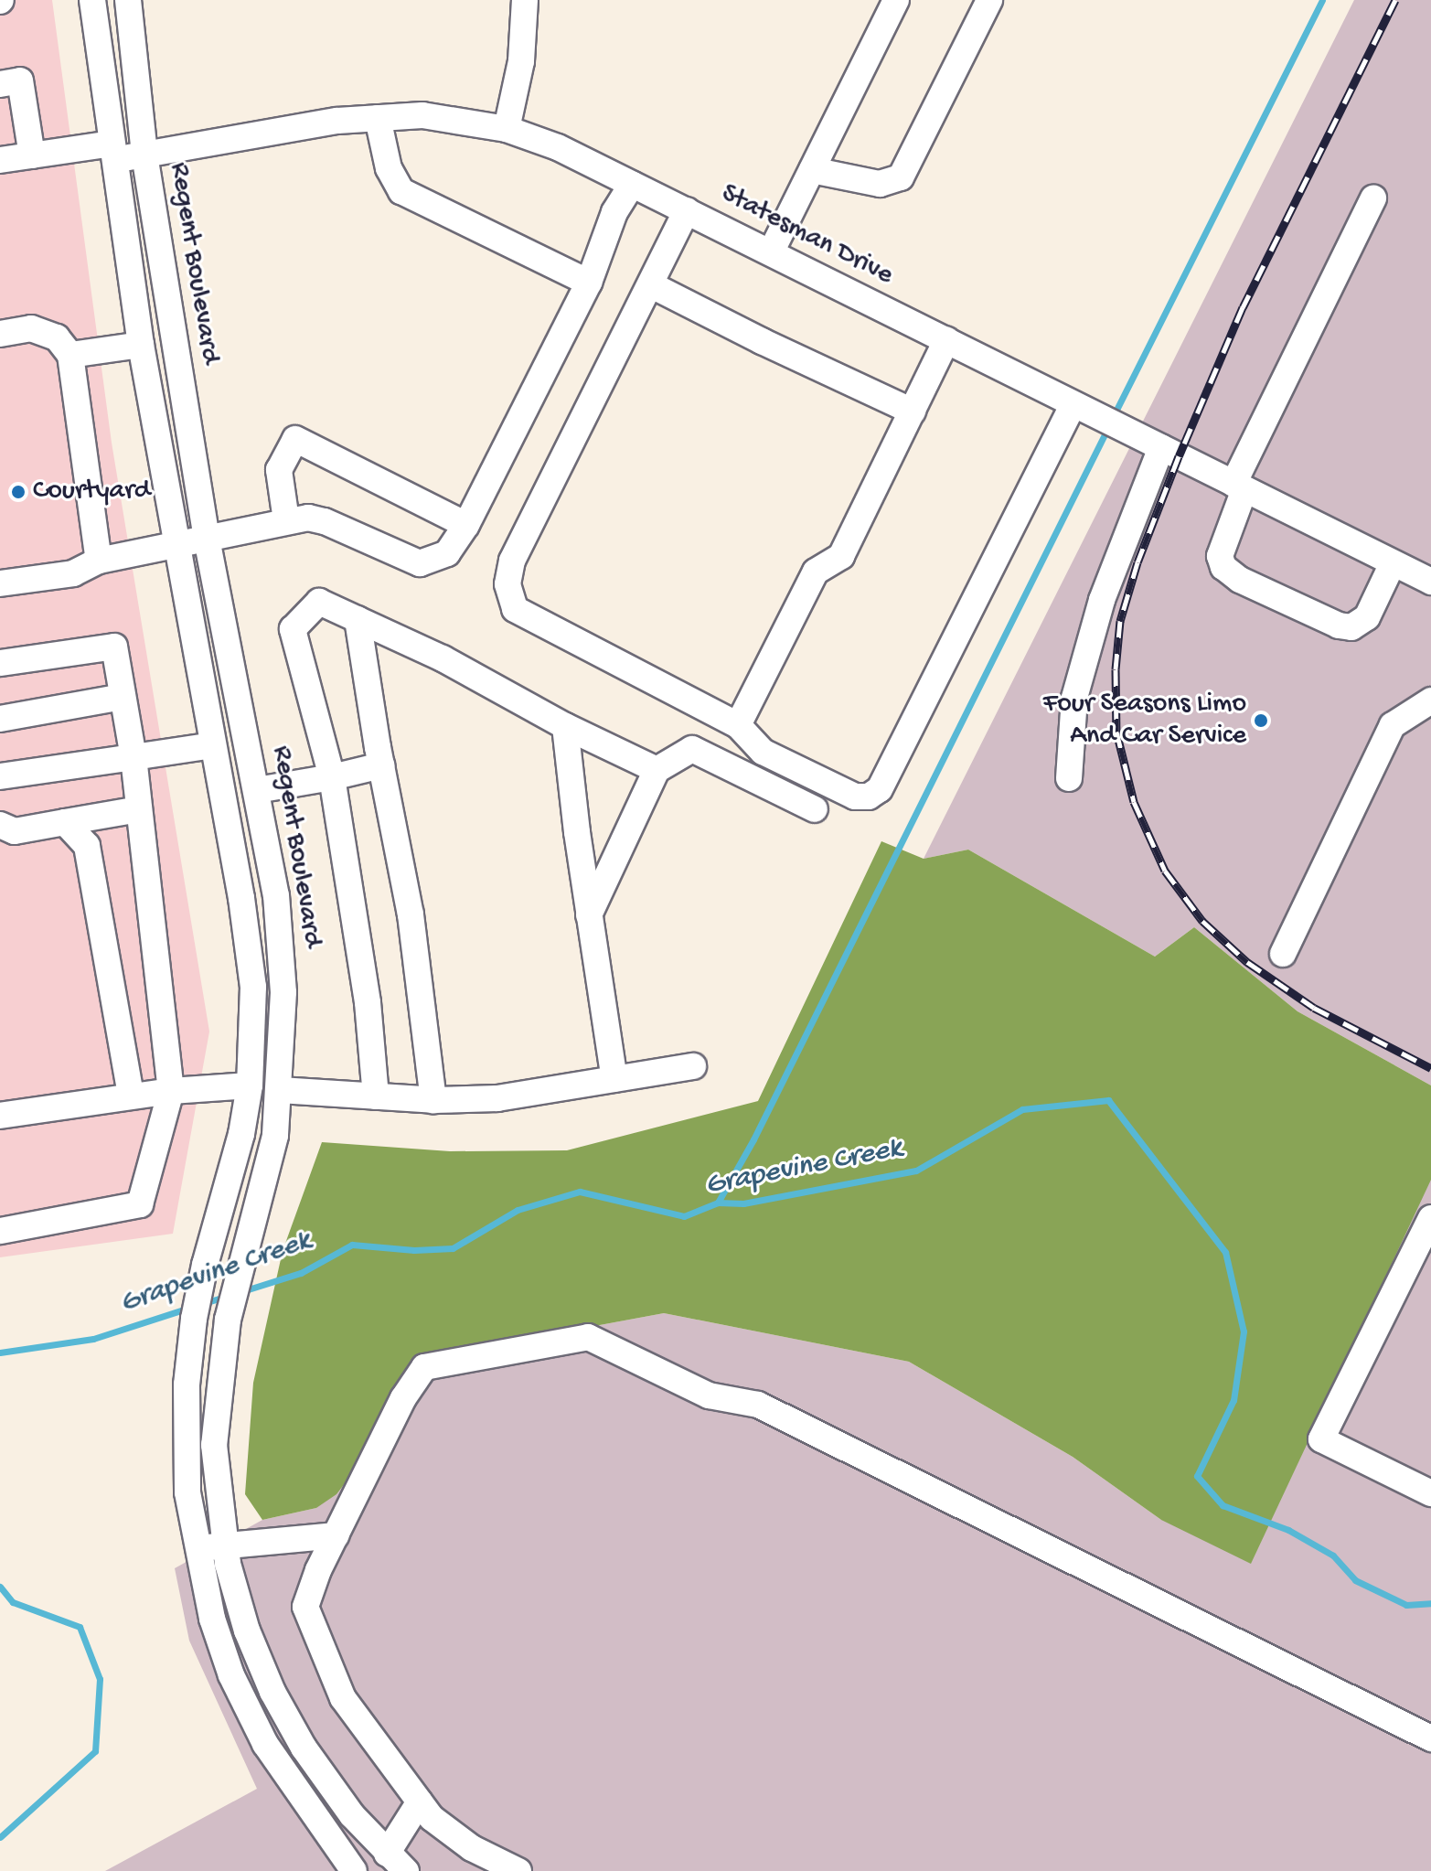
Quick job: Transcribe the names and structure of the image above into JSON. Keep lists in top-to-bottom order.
{
  "streets": {
    "street": ["Statesman Drive", "Regent Boulevard"]
  },
  "crossings": [
    ["Statesman Drive", "Regent Boulevard"]
  ],
  "water": ["Grapevine Creek"],
  "places": ["Courtyard", "Four Seasons Limo And Car Service"]
}
